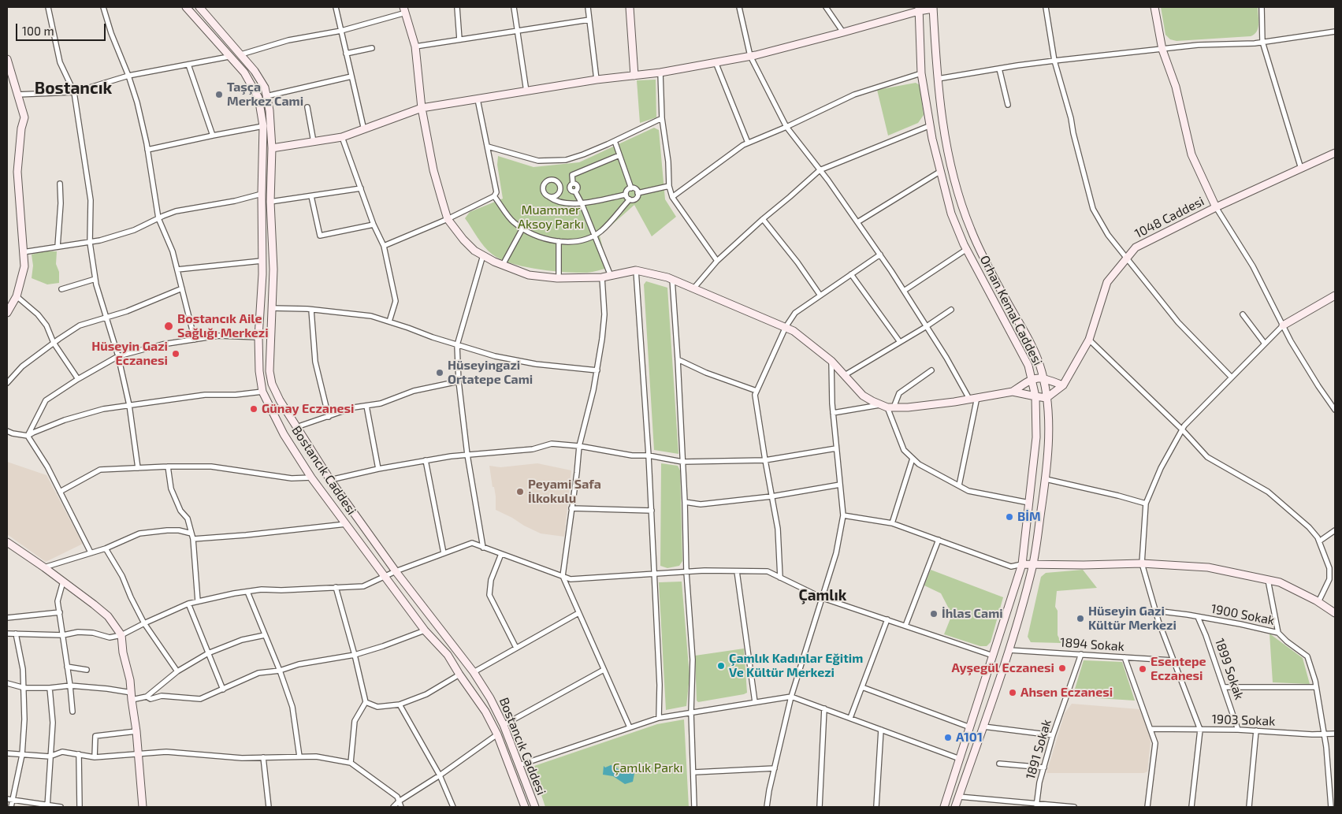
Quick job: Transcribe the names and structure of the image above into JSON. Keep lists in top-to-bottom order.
{
  "streets": {
    "main road": ["1048 Caddesi", "Orhan Kemal Caddesi", "Bostancık Caddesi"],
    "street": [
      "1900 Sokak",
      "1894 Sokak",
      "1899 Sokak",
      "1903 Sokak",
      "1891 Sokak"
    ]
  },
  "crossings": [
    ["1048 Caddesi", "Orhan Kemal Caddesi"],
    ["Orhan Kemal Caddesi", "1894 Sokak"],
    ["1900 Sokak", "1899 Sokak"],
    ["1900 Sokak", "1903 Sokak"],
    ["1894 Sokak", "1891 Sokak"],
    ["1899 Sokak", "1903 Sokak"]
  ],
  "districts": ["Bostancık", "Çamlık"],
  "parks": ["Muammer Aksoy Parkı", "Çamlık Parkı"],
  "places": [
    "Taşça Merkez Cami",
    "Bostancık Aile Sağlığı Merkezi",
    "Hüseyin Gazi Eczanesi",
    "Hüseyingazi Ortatepe Cami",
    "Günay Eczanesi",
    "Peyami Safa İlkokulu",
    "BİM",
    "İhlas Cami",
    "Hüseyin Gazi Kültür Merkezi",
    "Çamlık Kadınlar Eğitim Ve Kültür Merkezi",
    "Ayşegül Eczanesi",
    "Esentepe Eczanesi",
    "Ahsen Eczanesi",
    "A101"
  ],
  "scale_bar": "100 m"
}
